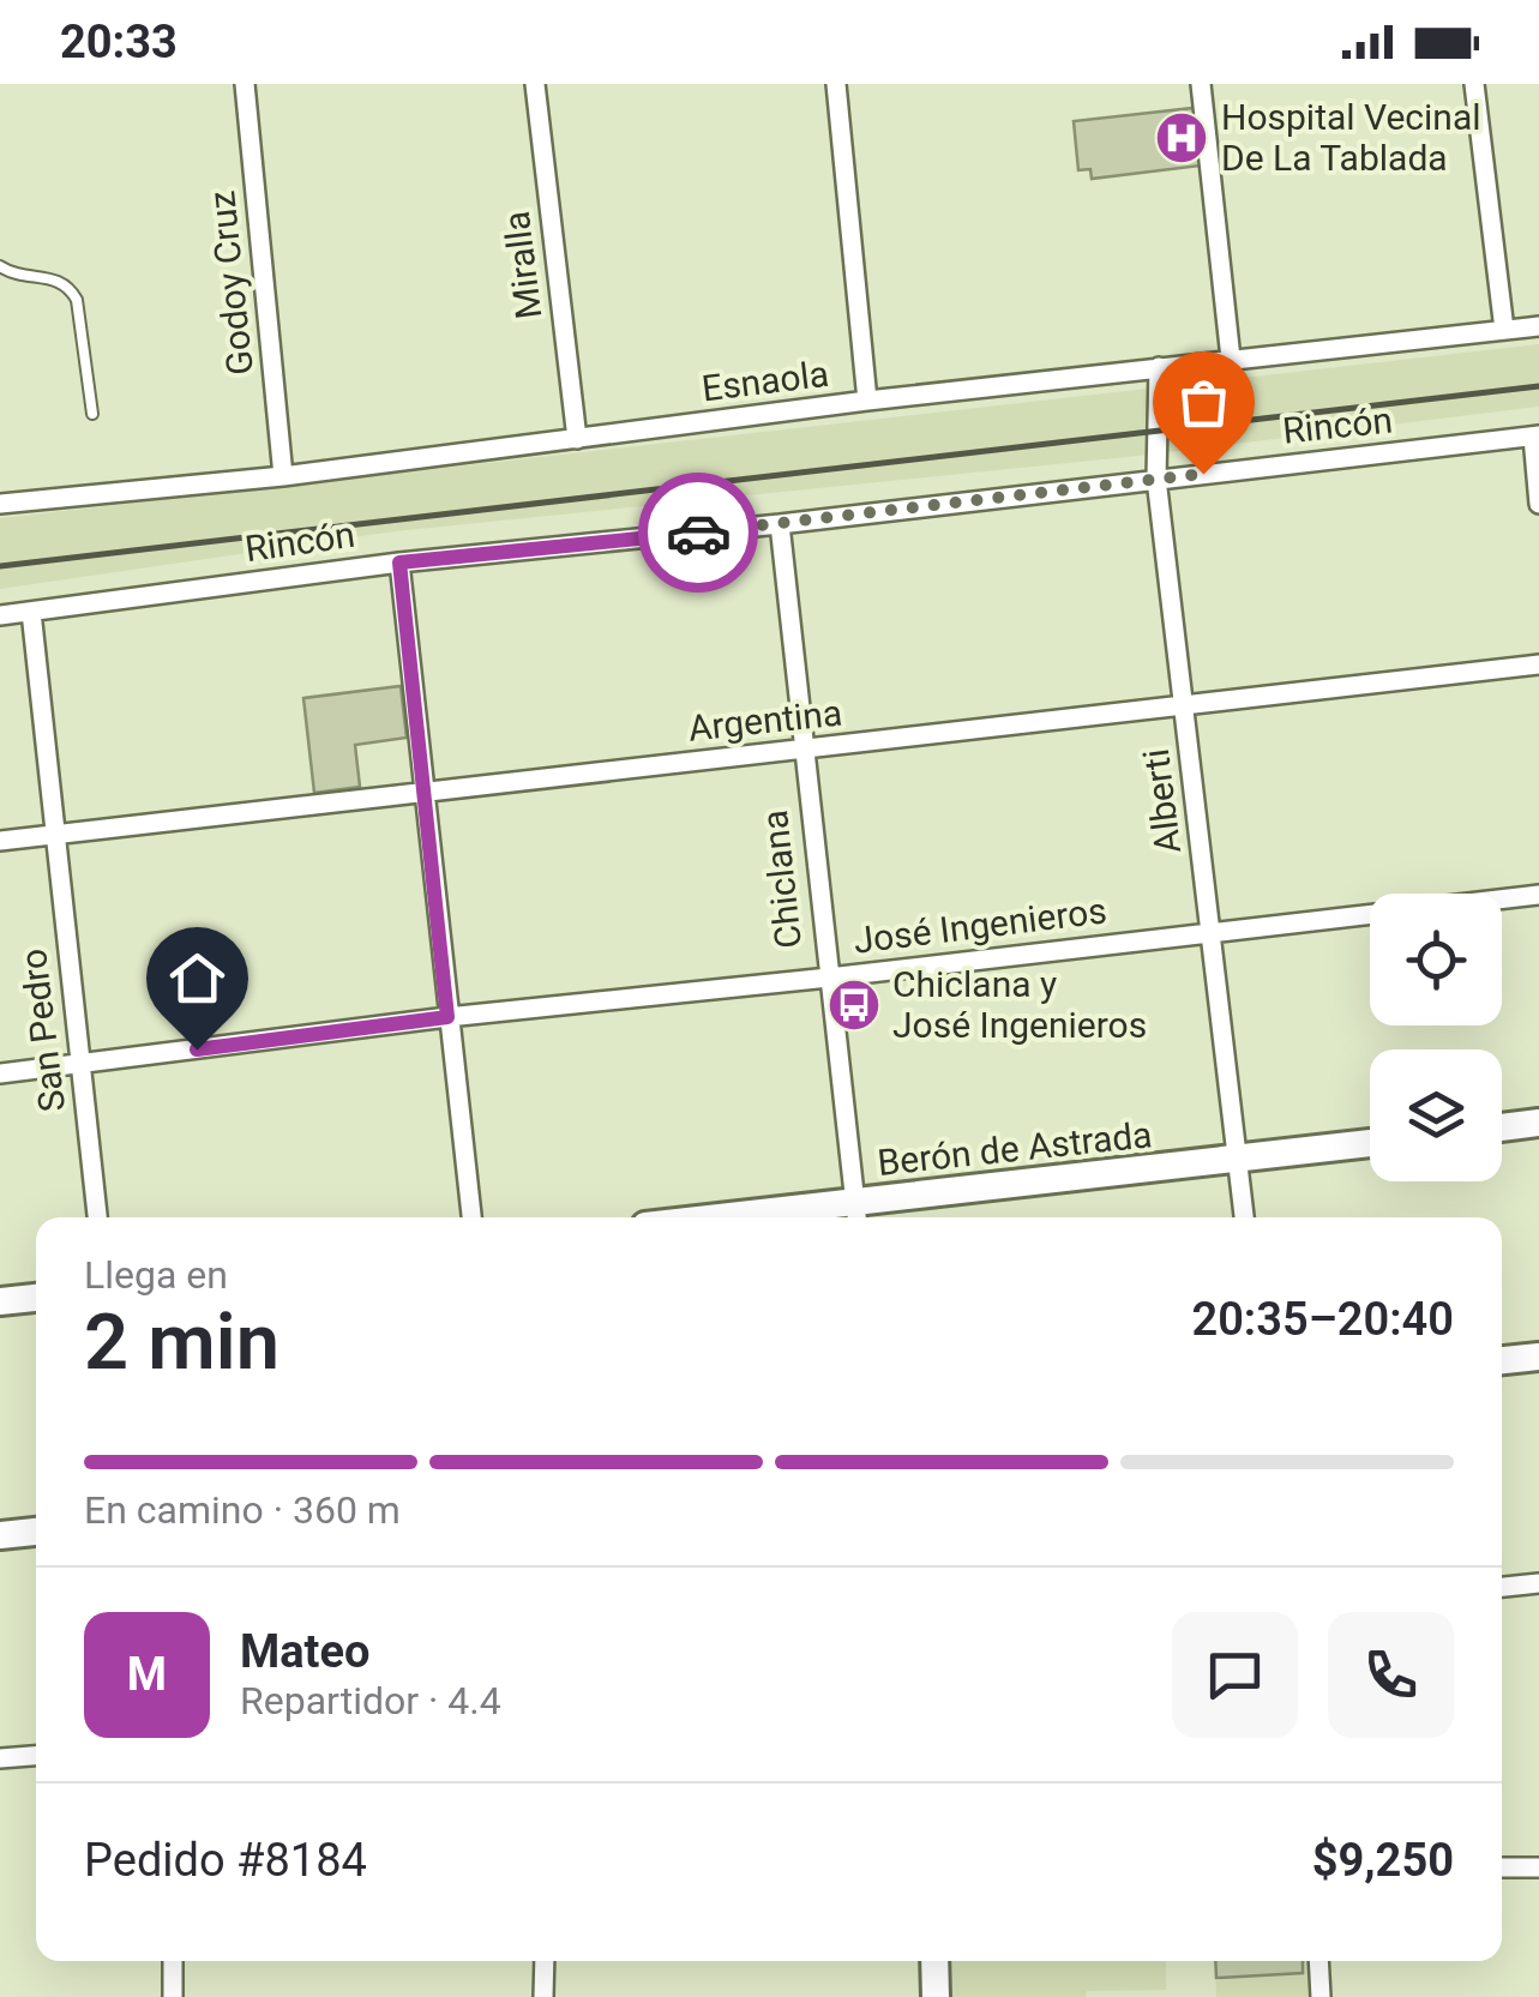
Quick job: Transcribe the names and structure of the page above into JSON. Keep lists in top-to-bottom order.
{
  "streets": {
    "street": [
      "Miralla",
      "Godoy Cruz",
      "Esnaola",
      "Rincón",
      "Argentina",
      "Alberti",
      "Chiclana",
      "José Ingenieros",
      "San Pedro",
      "Berón de Astrada"
    ]
  },
  "crossings": [
    ["Miralla", "Esnaola"],
    ["Godoy Cruz", "Esnaola"],
    ["Esnaola", "Alberti"],
    ["Rincón", "Alberti"],
    ["Rincón", "Chiclana"],
    ["Rincón", "San Pedro"],
    ["Argentina", "Alberti"],
    ["Argentina", "Chiclana"],
    ["Argentina", "San Pedro"],
    ["Alberti", "José Ingenieros"],
    ["Alberti", "Berón de Astrada"],
    ["Chiclana", "José Ingenieros"],
    ["Chiclana", "Berón de Astrada"],
    ["José Ingenieros", "San Pedro"]
  ],
  "places": {
    "hospital": ["Hospital Vecinal De La Tablada"],
    "bus stop": ["Chiclana y José Ingenieros"]
  },
  "page": {
    "status": "20:33",
    "heading": ["2 min", "Llega en", "20:35–20:40"],
    "panel": [
      "Mateo",
      "Repartidor · 4.4",
      "Pedido #8184",
      "$9,250"
    ],
    "bar": "En camino · 360 m",
    "round": "M"
  }
}
